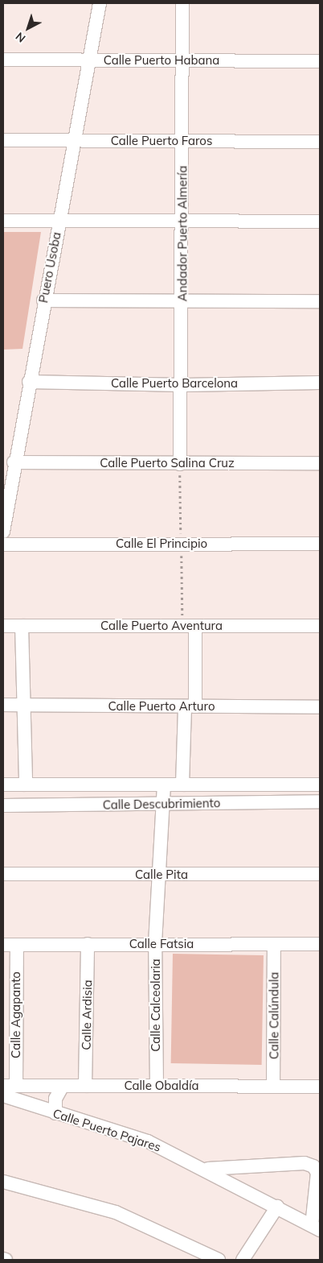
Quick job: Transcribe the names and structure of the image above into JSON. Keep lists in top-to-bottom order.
{
  "streets": {
    "street": [
      "Calle Puerto Habana",
      "Calle Puerto Faros",
      "Andador Puerto Almería",
      "Puero Usoba",
      "Calle Puerto Barcelona",
      "Calle Puerto Salina Cruz",
      "Calle El Principio",
      "Calle Puerto Aventura",
      "Calle Puerto Arturo",
      "Calle Descubrimiento",
      "Calle Pita",
      "Calle Fatsia",
      "Calle Calceolaria",
      "Calle Agapanto",
      "Calle Ardisia",
      "Calle Calúndula",
      "Calle Obaldía",
      "Calle Puerto Pajares"
    ]
  },
  "crossings": [
    ["Calle Puerto Habana", "Andador Puerto Almería"],
    ["Calle Puerto Habana", "Puero Usoba"],
    ["Calle Puerto Faros", "Andador Puerto Almería"],
    ["Calle Puerto Faros", "Puero Usoba"],
    ["Andador Puerto Almería", "Calle Puerto Barcelona"],
    ["Andador Puerto Almería", "Calle Puerto Salina Cruz"],
    ["Puero Usoba", "Calle Puerto Barcelona"],
    ["Puero Usoba", "Calle Puerto Salina Cruz"],
    ["Calle Descubrimiento", "Calle Calceolaria"],
    ["Calle Pita", "Calle Calceolaria"],
    ["Calle Fatsia", "Calle Calceolaria"],
    ["Calle Fatsia", "Calle Agapanto"],
    ["Calle Fatsia", "Calle Ardisia"],
    ["Calle Fatsia", "Calle Calúndula"],
    ["Calle Calceolaria", "Calle Obaldía"],
    ["Calle Agapanto", "Calle Obaldía"],
    ["Calle Ardisia", "Calle Obaldía"],
    ["Calle Calúndula", "Calle Obaldía"]
  ],
  "north": "bottom left"
}
